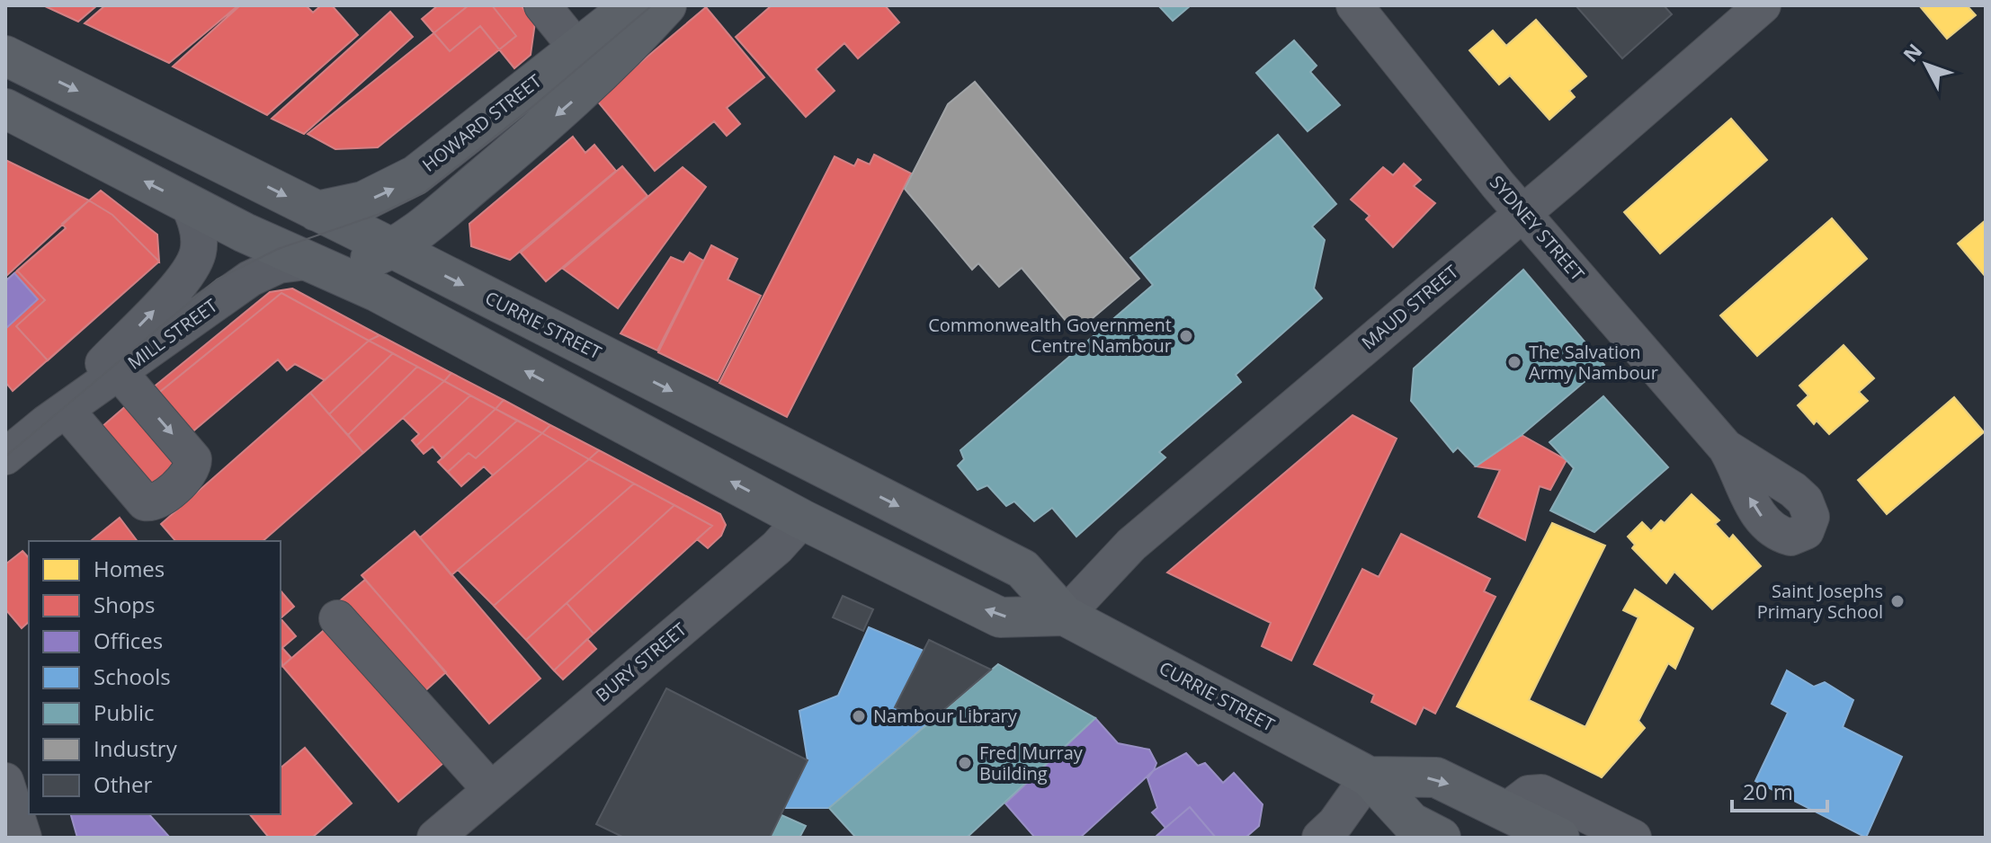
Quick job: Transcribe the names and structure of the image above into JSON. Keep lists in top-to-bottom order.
{
  "streets": {
    "main road": ["HOWARD STREET", "CURRIE STREET", "BURY STREET"],
    "street": ["SYDNEY STREET", "MAUD STREET", "MILL STREET"]
  },
  "crossings": [
    ["HOWARD STREET", "CURRIE STREET"],
    ["HOWARD STREET", "MILL STREET"],
    ["SYDNEY STREET", "MAUD STREET"],
    ["MAUD STREET", "CURRIE STREET"],
    ["CURRIE STREET", "MILL STREET"],
    ["CURRIE STREET", "BURY STREET"]
  ],
  "places": [
    "Commonwealth Government Centre Nambour",
    "The Salvation Army Nambour",
    "Saint Josephs Primary School",
    "Nambour Library",
    "Fred Murray Building"
  ],
  "legend": [
    "Homes",
    "Shops",
    "Offices",
    "Schools",
    "Public",
    "Industry",
    "Other"
  ],
  "scale_bar": "20 m",
  "north": "top left"
}
